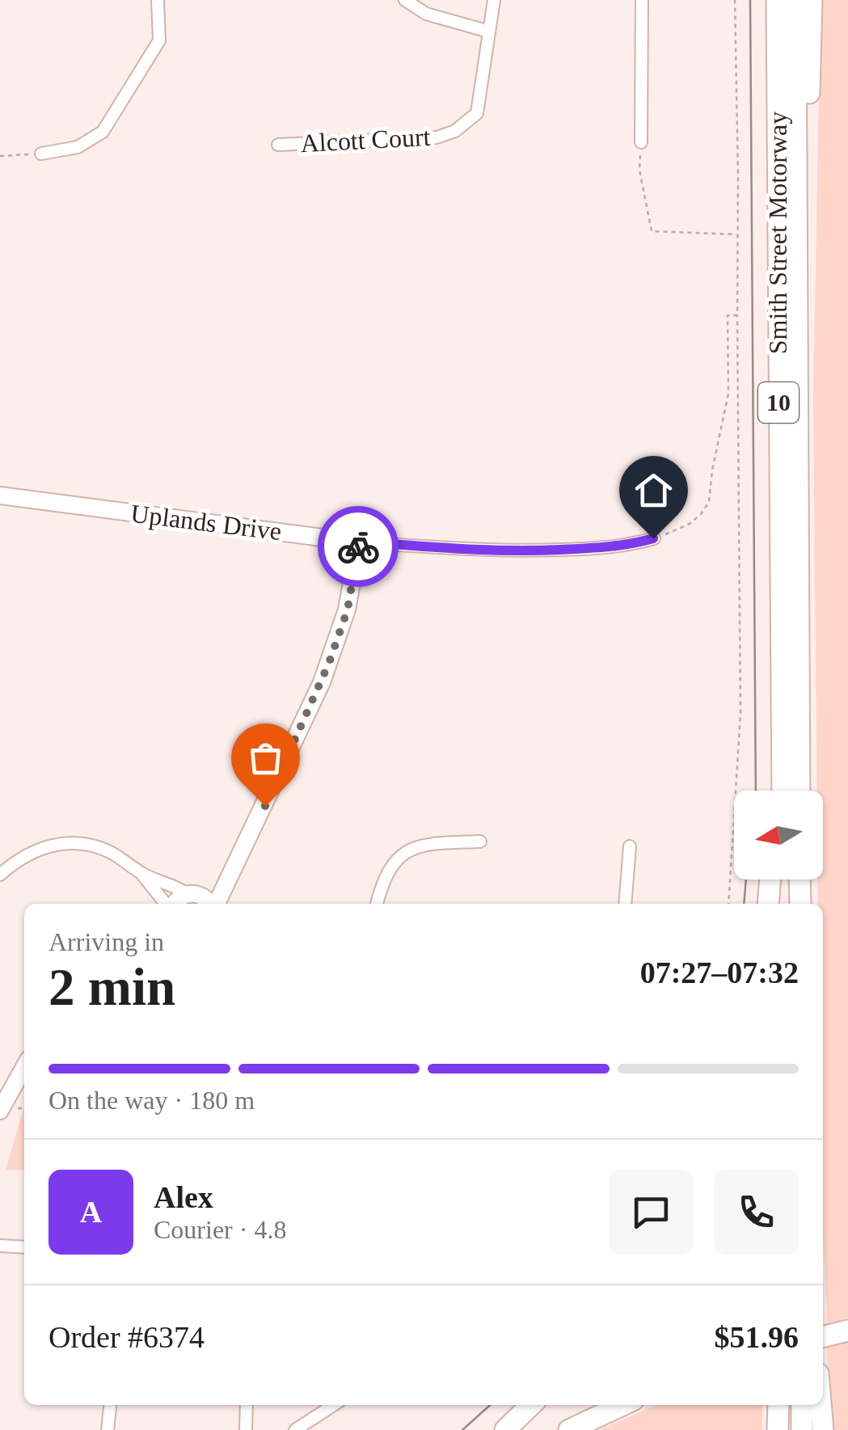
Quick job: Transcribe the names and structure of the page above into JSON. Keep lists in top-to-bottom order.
{
  "streets": {
    "highway": ["Smith Street Motorway", "10"],
    "street": ["Alcott Court", "Uplands Drive"]
  },
  "north": "left",
  "page": {
    "heading": ["2 min", "Arriving in", "07:27–07:32"],
    "panel": [
      "Alex",
      "Courier · 4.8",
      "Order #6374",
      "$51.96"
    ],
    "bar": "On the way · 180 m",
    "round": "A"
  }
}
